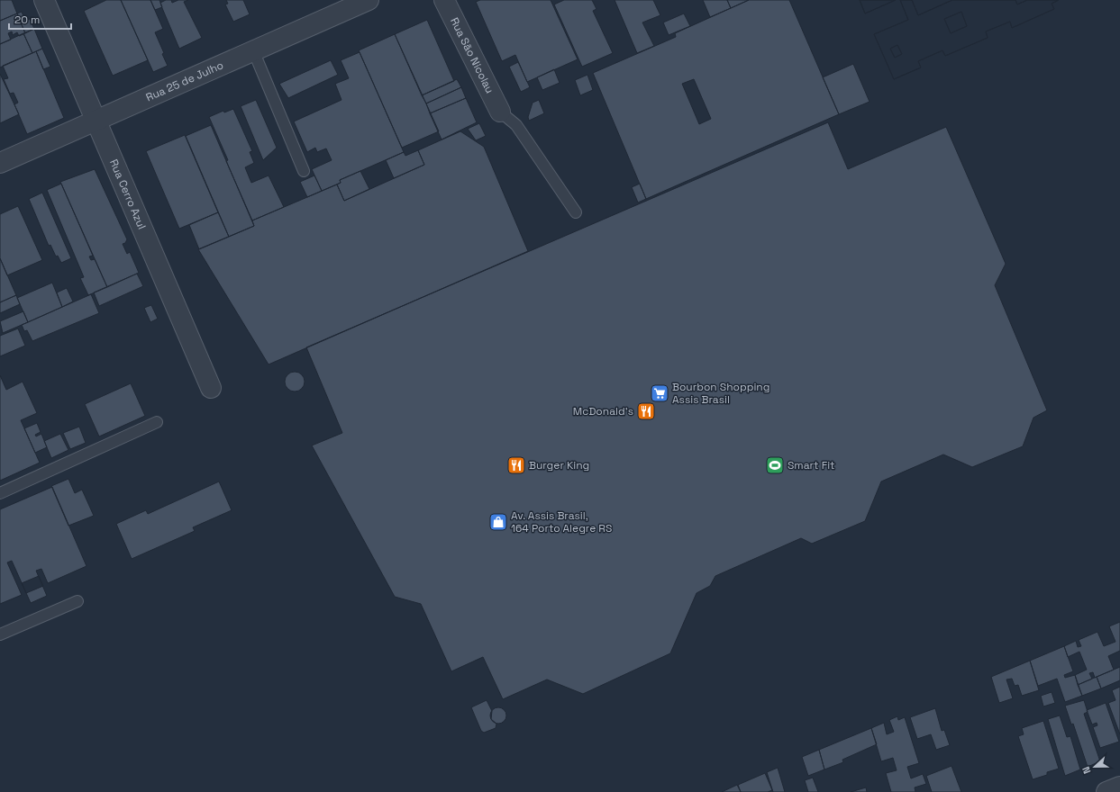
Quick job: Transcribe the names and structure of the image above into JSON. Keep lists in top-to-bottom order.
{
  "streets": {
    "street": ["Rua São Nicolau", "Rua 25 de Julho", "Rua Cerro Azul"]
  },
  "crossings": [
    ["Rua 25 de Julho", "Rua Cerro Azul"]
  ],
  "places": {
    "supermarket": ["Bourbon Shopping Assis Brasil"],
    "restaurant": ["McDonald's", "Burger King"],
    "sports": ["Smart Fit"],
    "shop": ["Av. Assis Brasil, 164 Porto Alegre RS"]
  },
  "scale_bar": "20 m",
  "north": "left"
}
